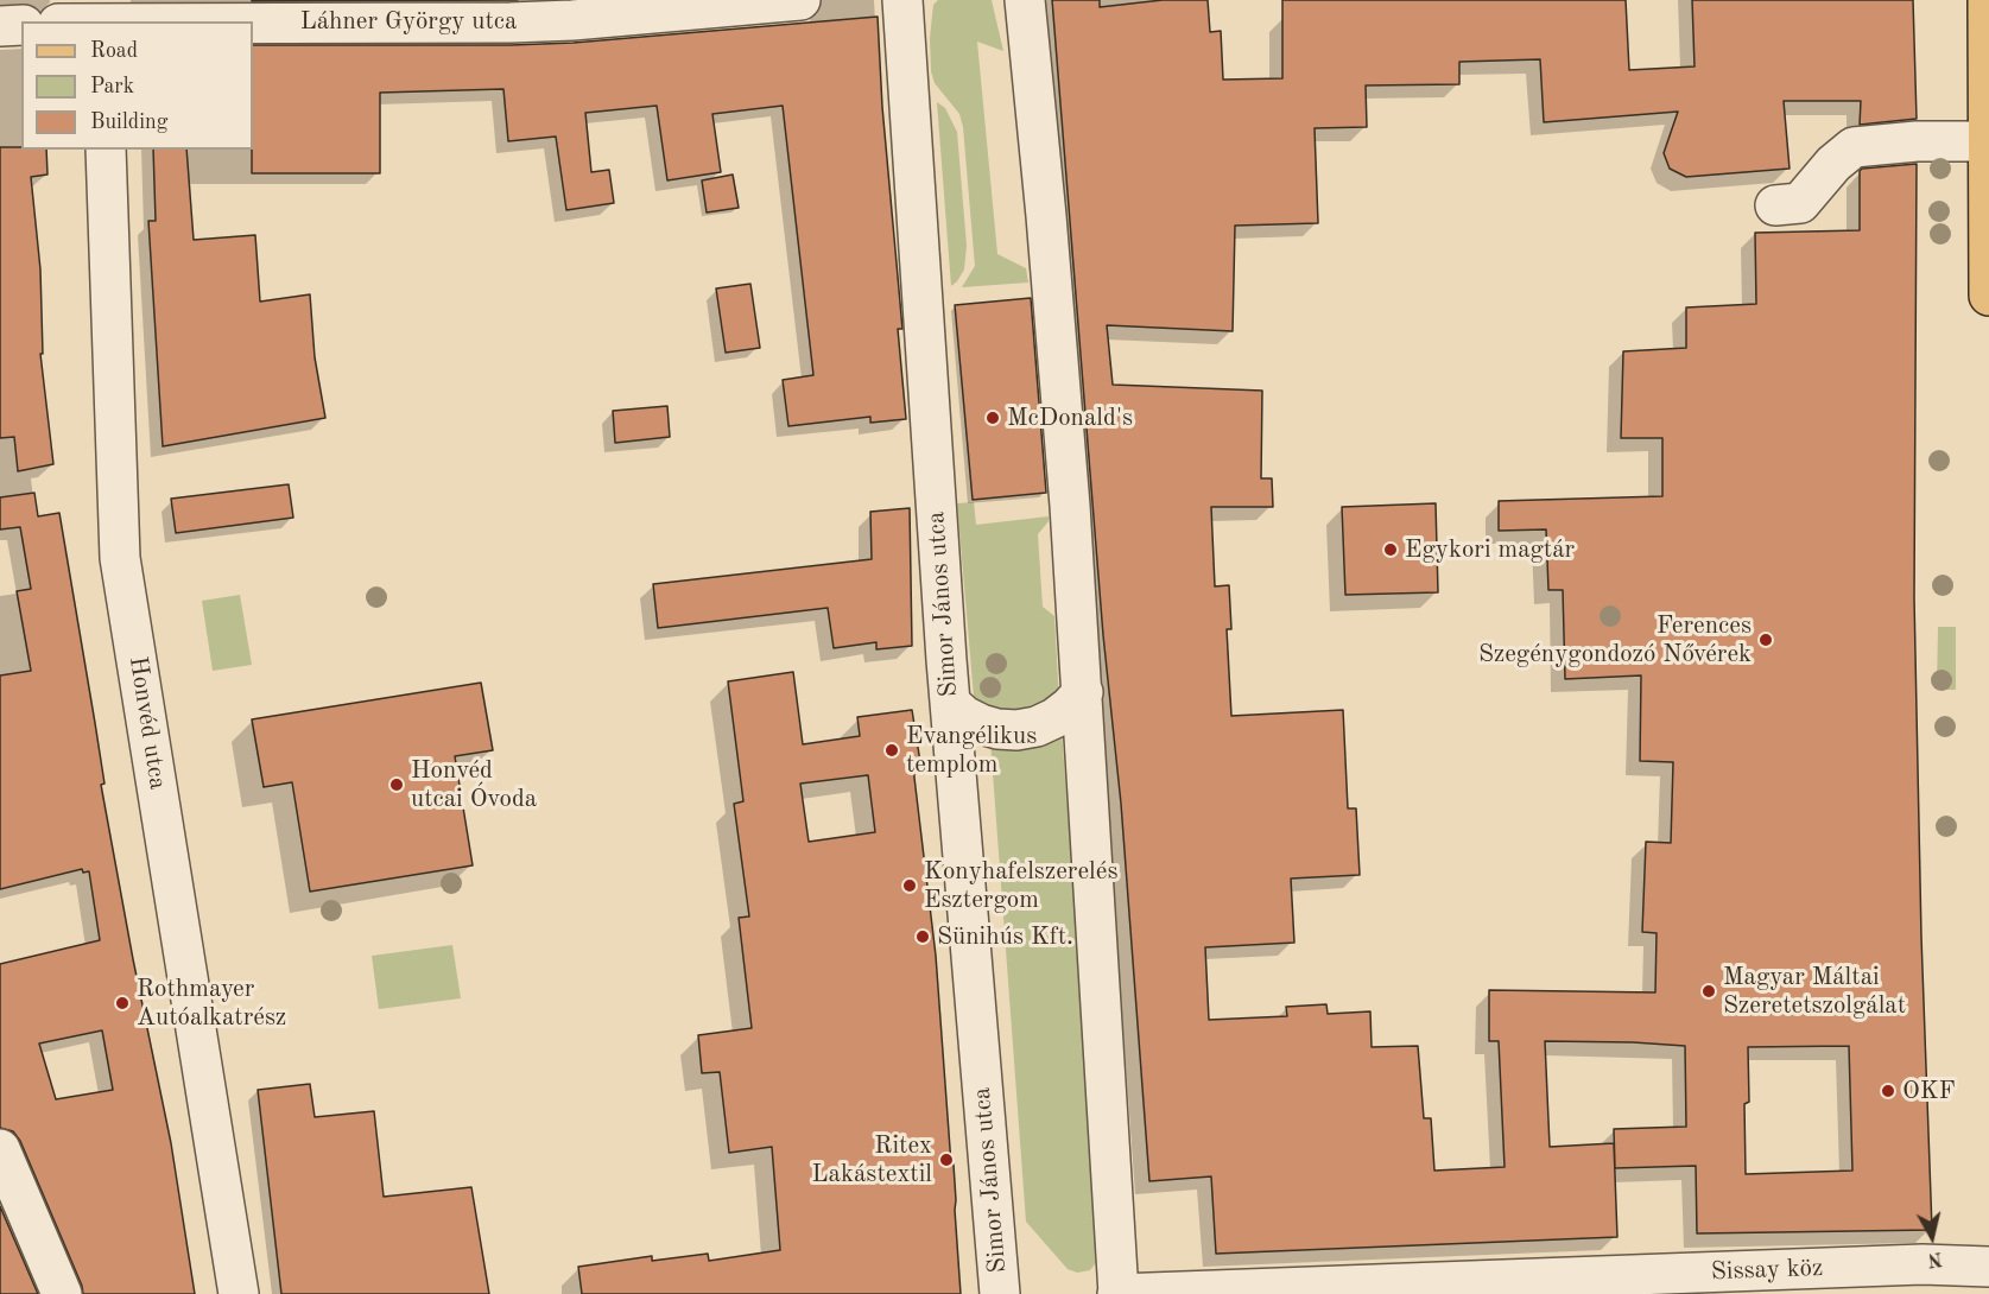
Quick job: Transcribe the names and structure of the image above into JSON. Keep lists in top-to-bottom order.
{
  "streets": {
    "street": [
      "Láhner György utca",
      "Simor János utca",
      "Honvéd utca",
      "Sissay köz"
    ]
  },
  "places": [
    "McDonald's",
    "Egykori magtár",
    "Ferences Szegénygondozó Nővérek",
    "Evangélikus templom",
    "Honvéd utcai Óvoda",
    "Konyhafelszerelés Esztergom",
    "Sünihús Kft.",
    "Magyar Máltai Szeretetszolgálat",
    "Rothmayer Autóalkatrész",
    "OKF",
    "Ritex Lakástextil"
  ],
  "legend": ["Road", "Park", "Building"],
  "north": "bottom"
}
